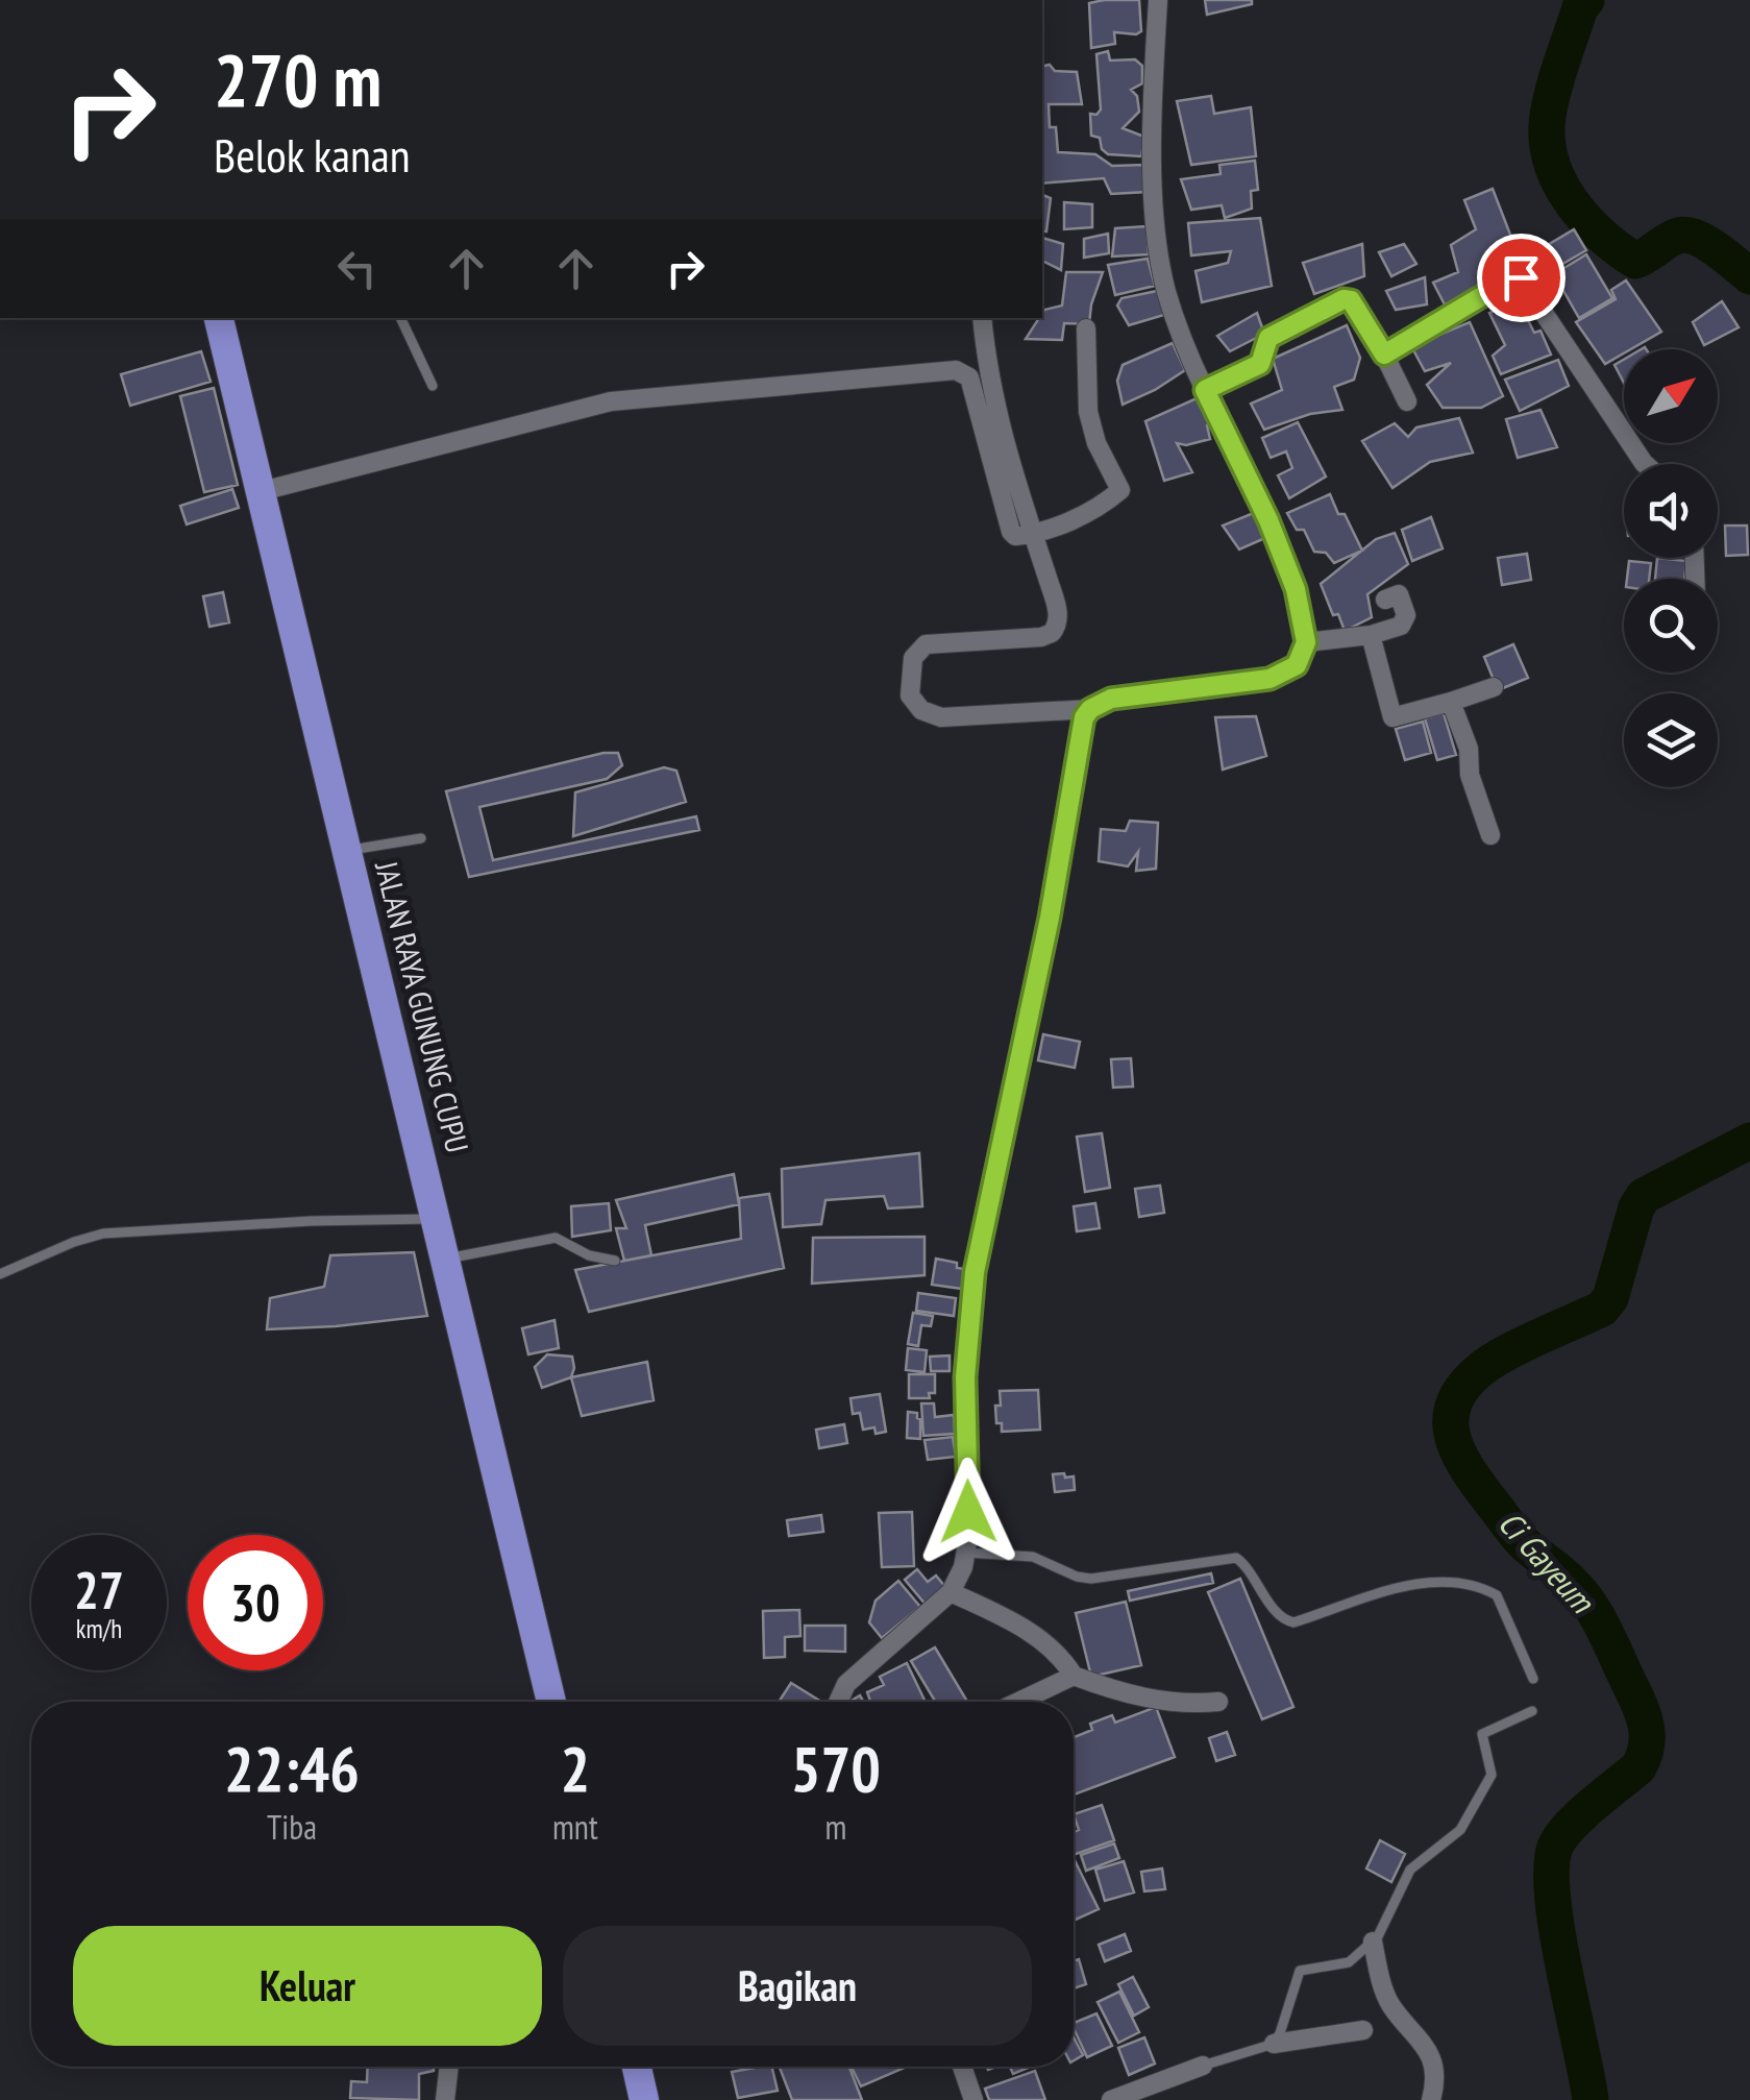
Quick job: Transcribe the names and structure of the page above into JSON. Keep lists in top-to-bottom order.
{
  "streets": {
    "highway": ["JALAN RAYA GUNUNG CUPU"]
  },
  "water": ["Ci Gayeum"],
  "north": "top right",
  "page": {
    "turn": ["270 m", "Belok kanan"],
    "speed": "27 km/h",
    "limit": "30",
    "eta": [
      "22:46",
      "Tiba",
      "2",
      "mnt",
      "570",
      "m"
    ],
    "buttons": ["Keluar", "Bagikan"]
  }
}
